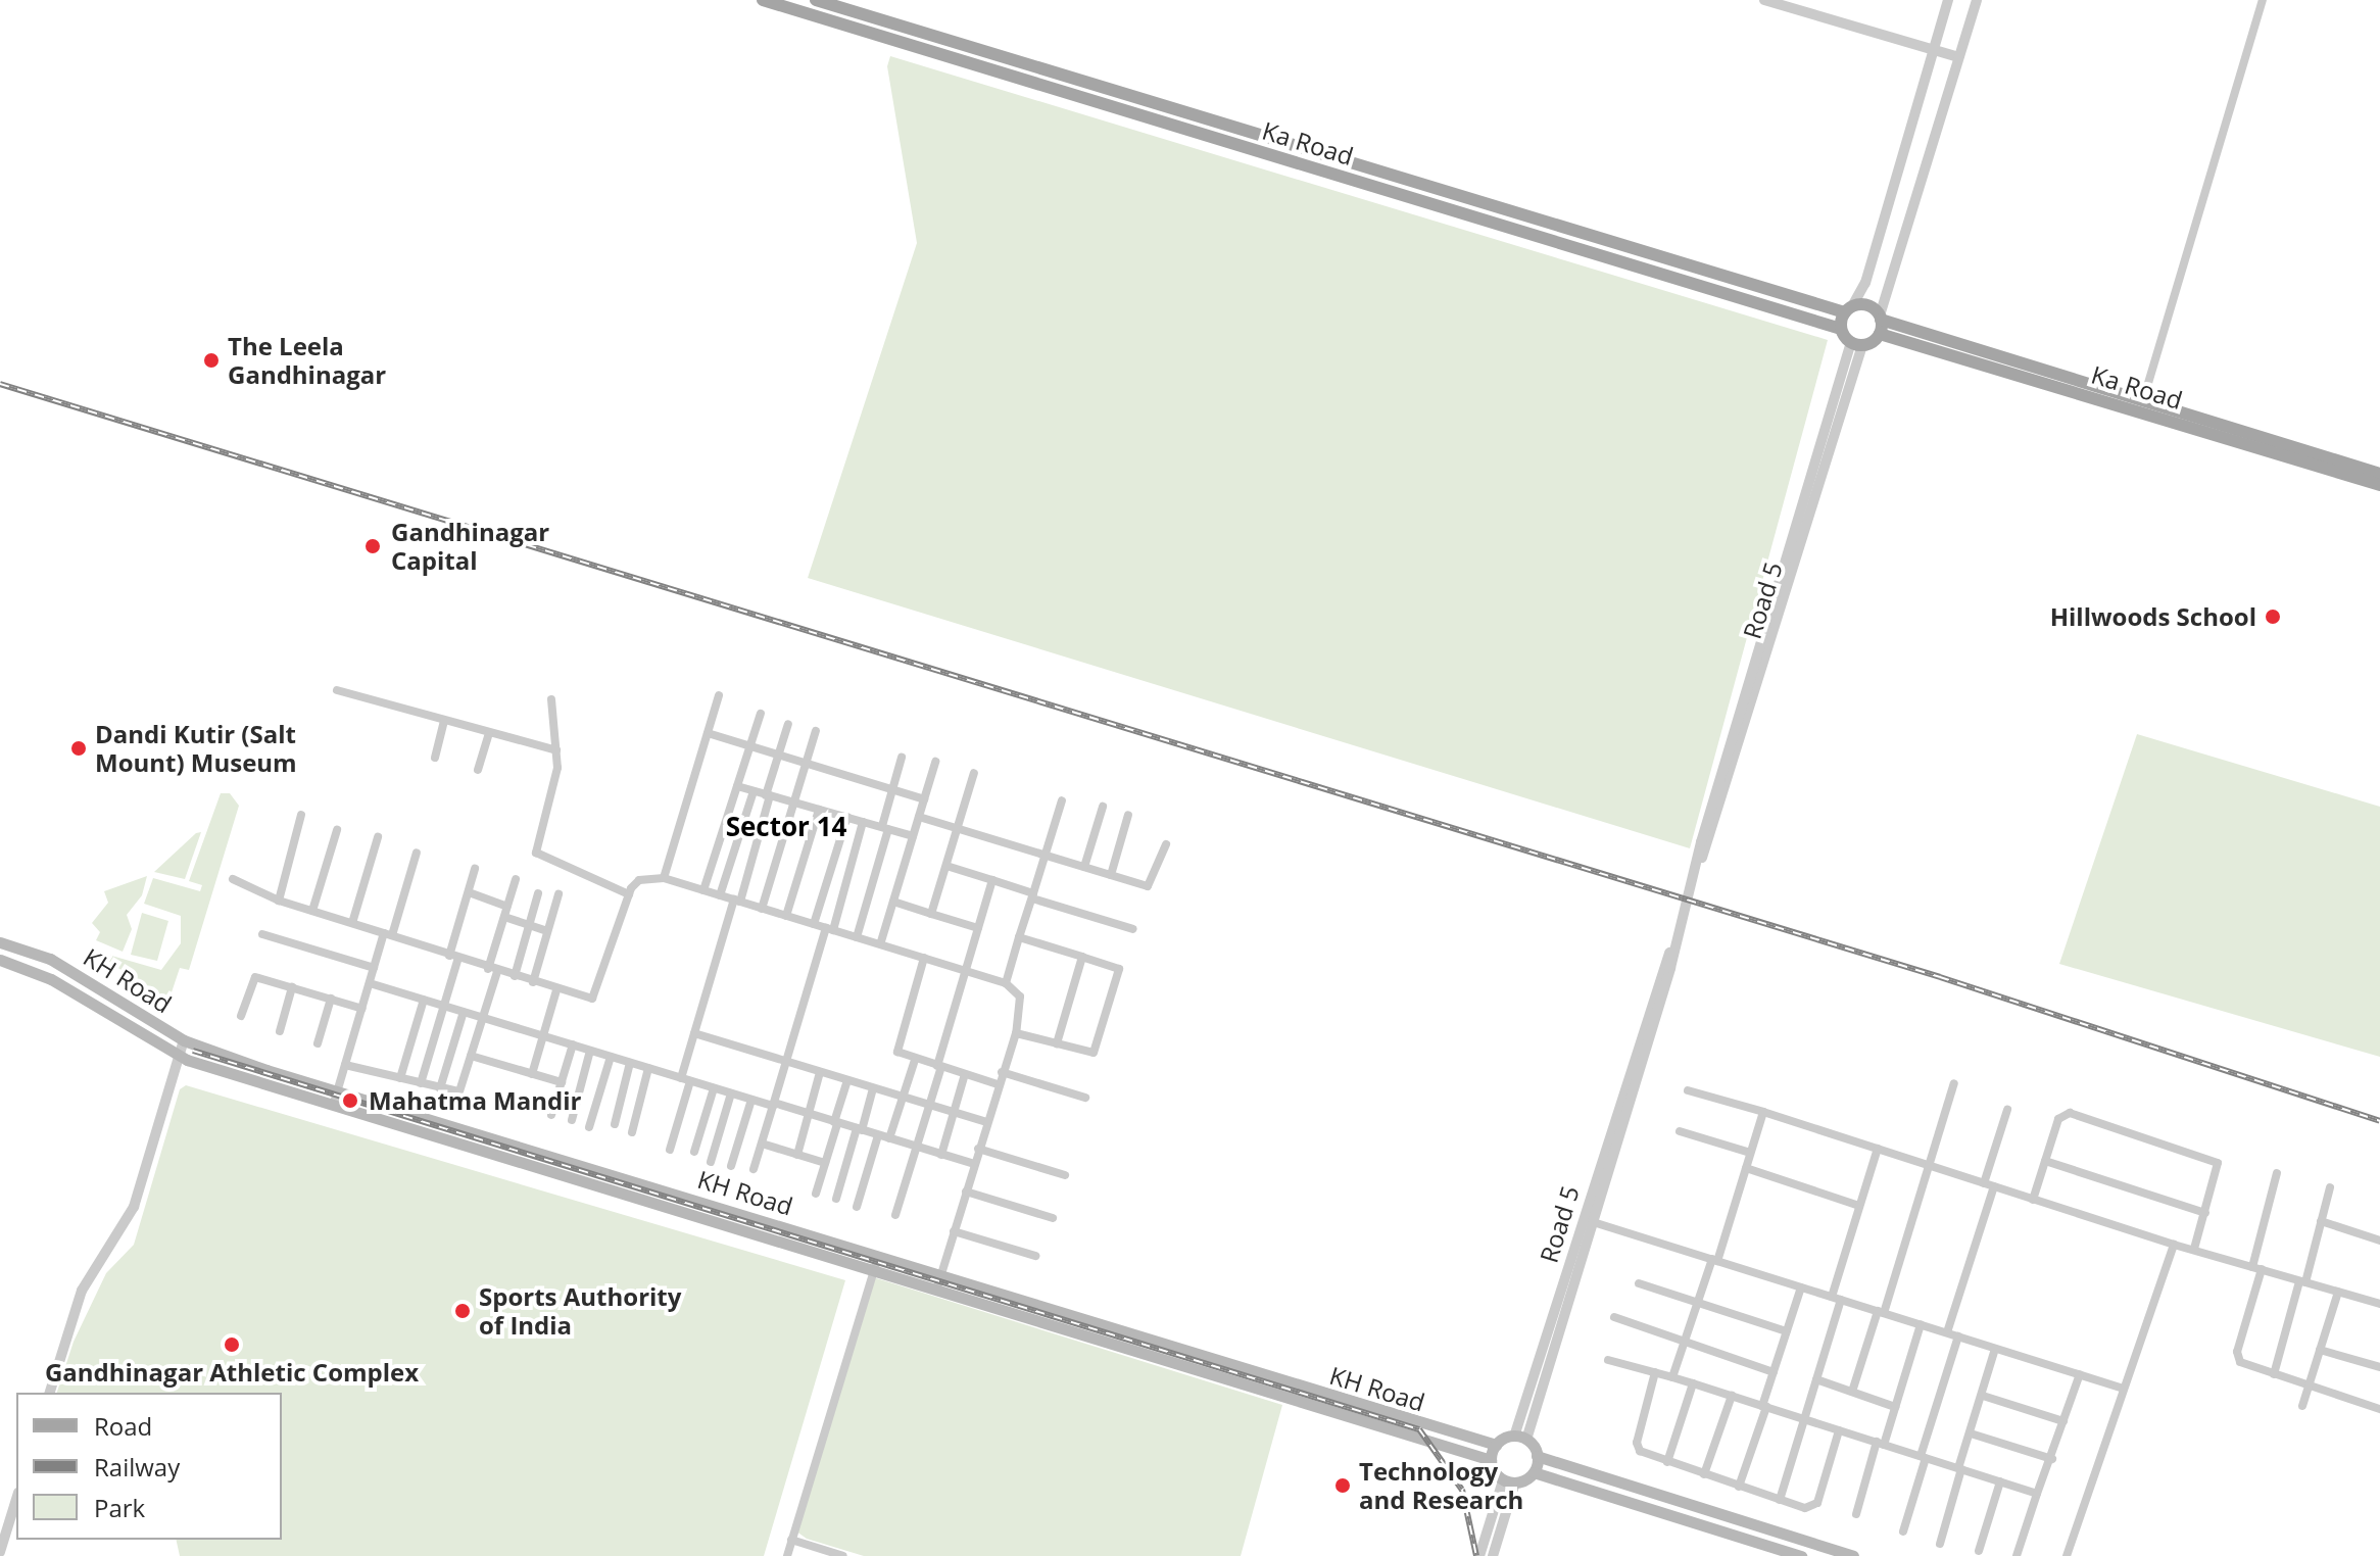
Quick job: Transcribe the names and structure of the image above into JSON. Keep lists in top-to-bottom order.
{
  "streets": {
    "main road": ["Ka Road", "KH Road"],
    "street": ["Road 5"]
  },
  "crossings": [
    ["Ka Road", "Road 5"],
    ["Road 5", "KH Road"]
  ],
  "districts": ["Sector 14"],
  "places": [
    "The Leela Gandhinagar",
    "Gandhinagar Capital",
    "Hillwoods School",
    "Dandi Kutir (Salt Mount) Museum",
    "Mahatma Mandir",
    "Sports Authority of India",
    "Gandhinagar Athletic Complex",
    "Technology and Research"
  ],
  "legend": ["Road", "Railway", "Park"]
}
